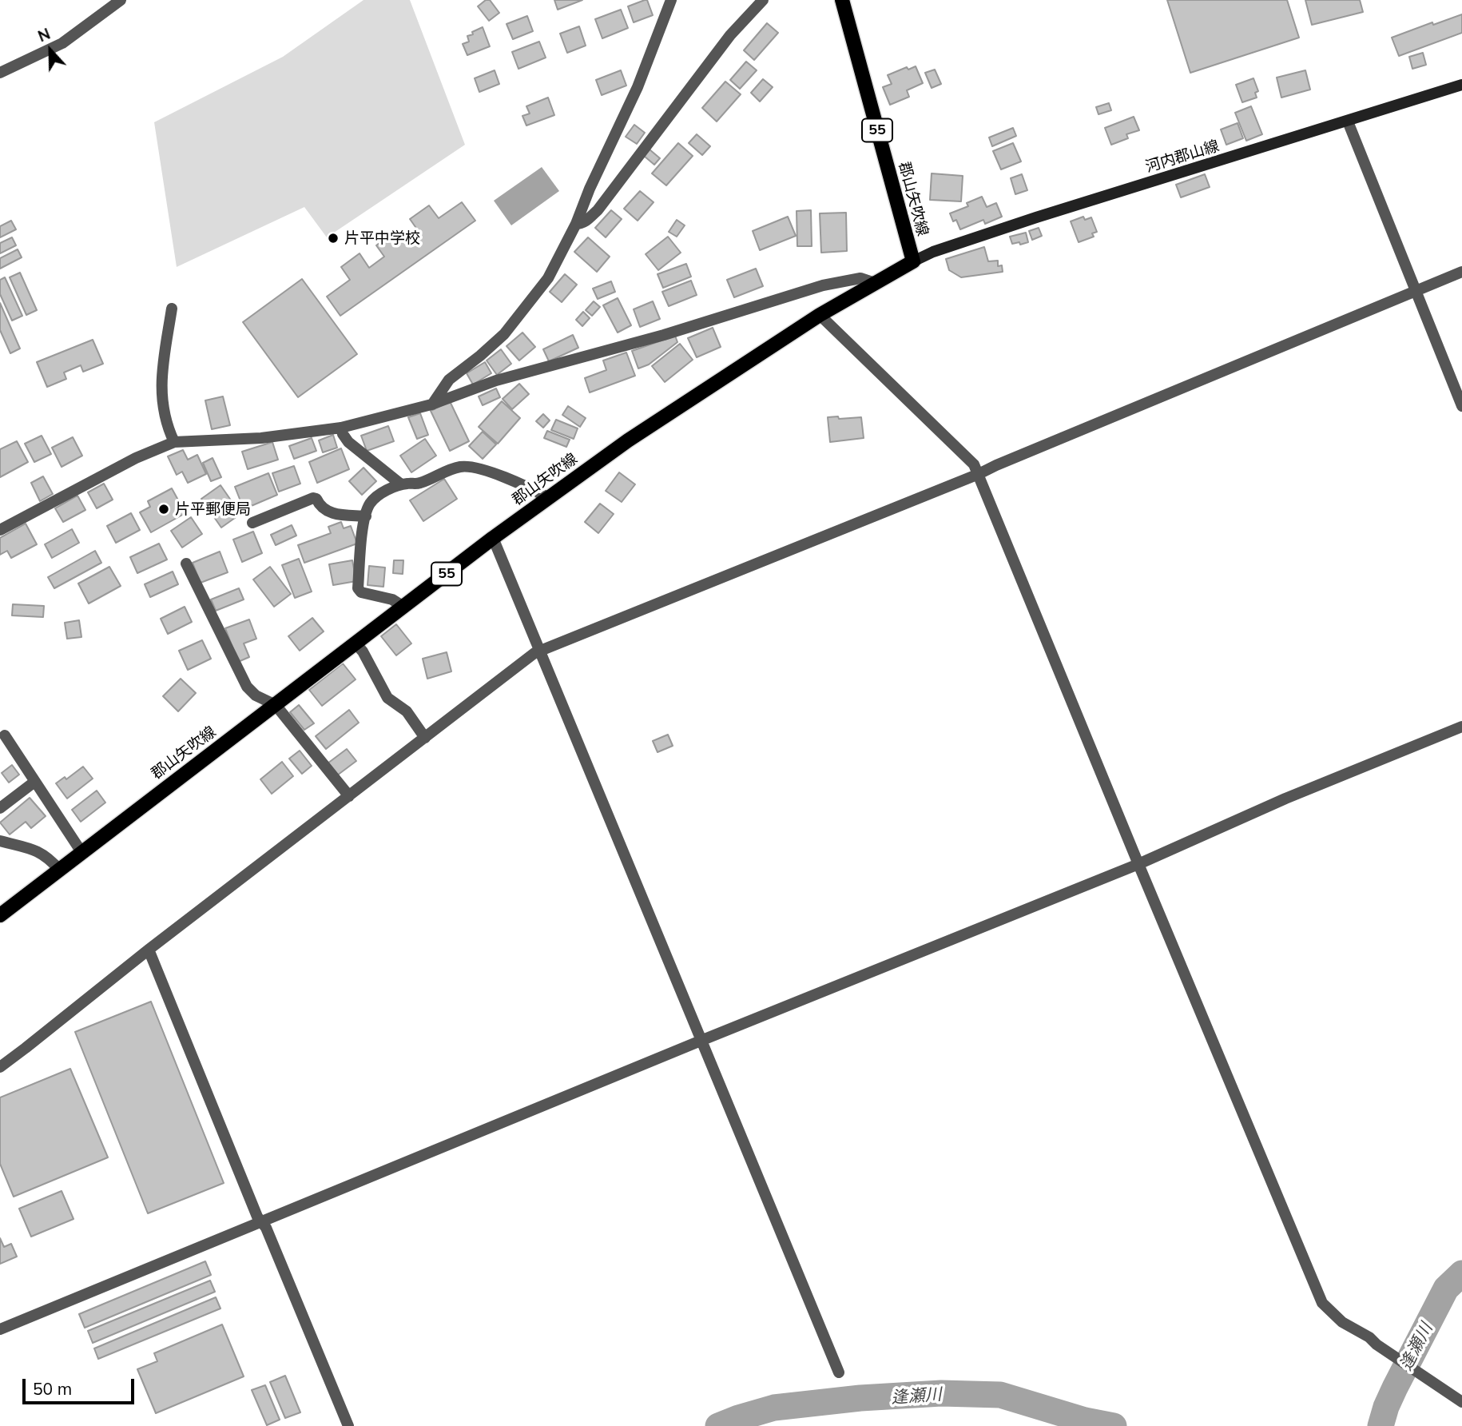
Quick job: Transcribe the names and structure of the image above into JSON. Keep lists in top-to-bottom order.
{
  "streets": {
    "main road": ["55", "河内郡山線", "郡山矢吹線"]
  },
  "crossings": [
    ["河内郡山線", "郡山矢吹線"]
  ],
  "water": ["逢瀬川"],
  "places": ["片平中学校", "片平郵便局"],
  "scale_bar": "50 m",
  "north": "top"
}
